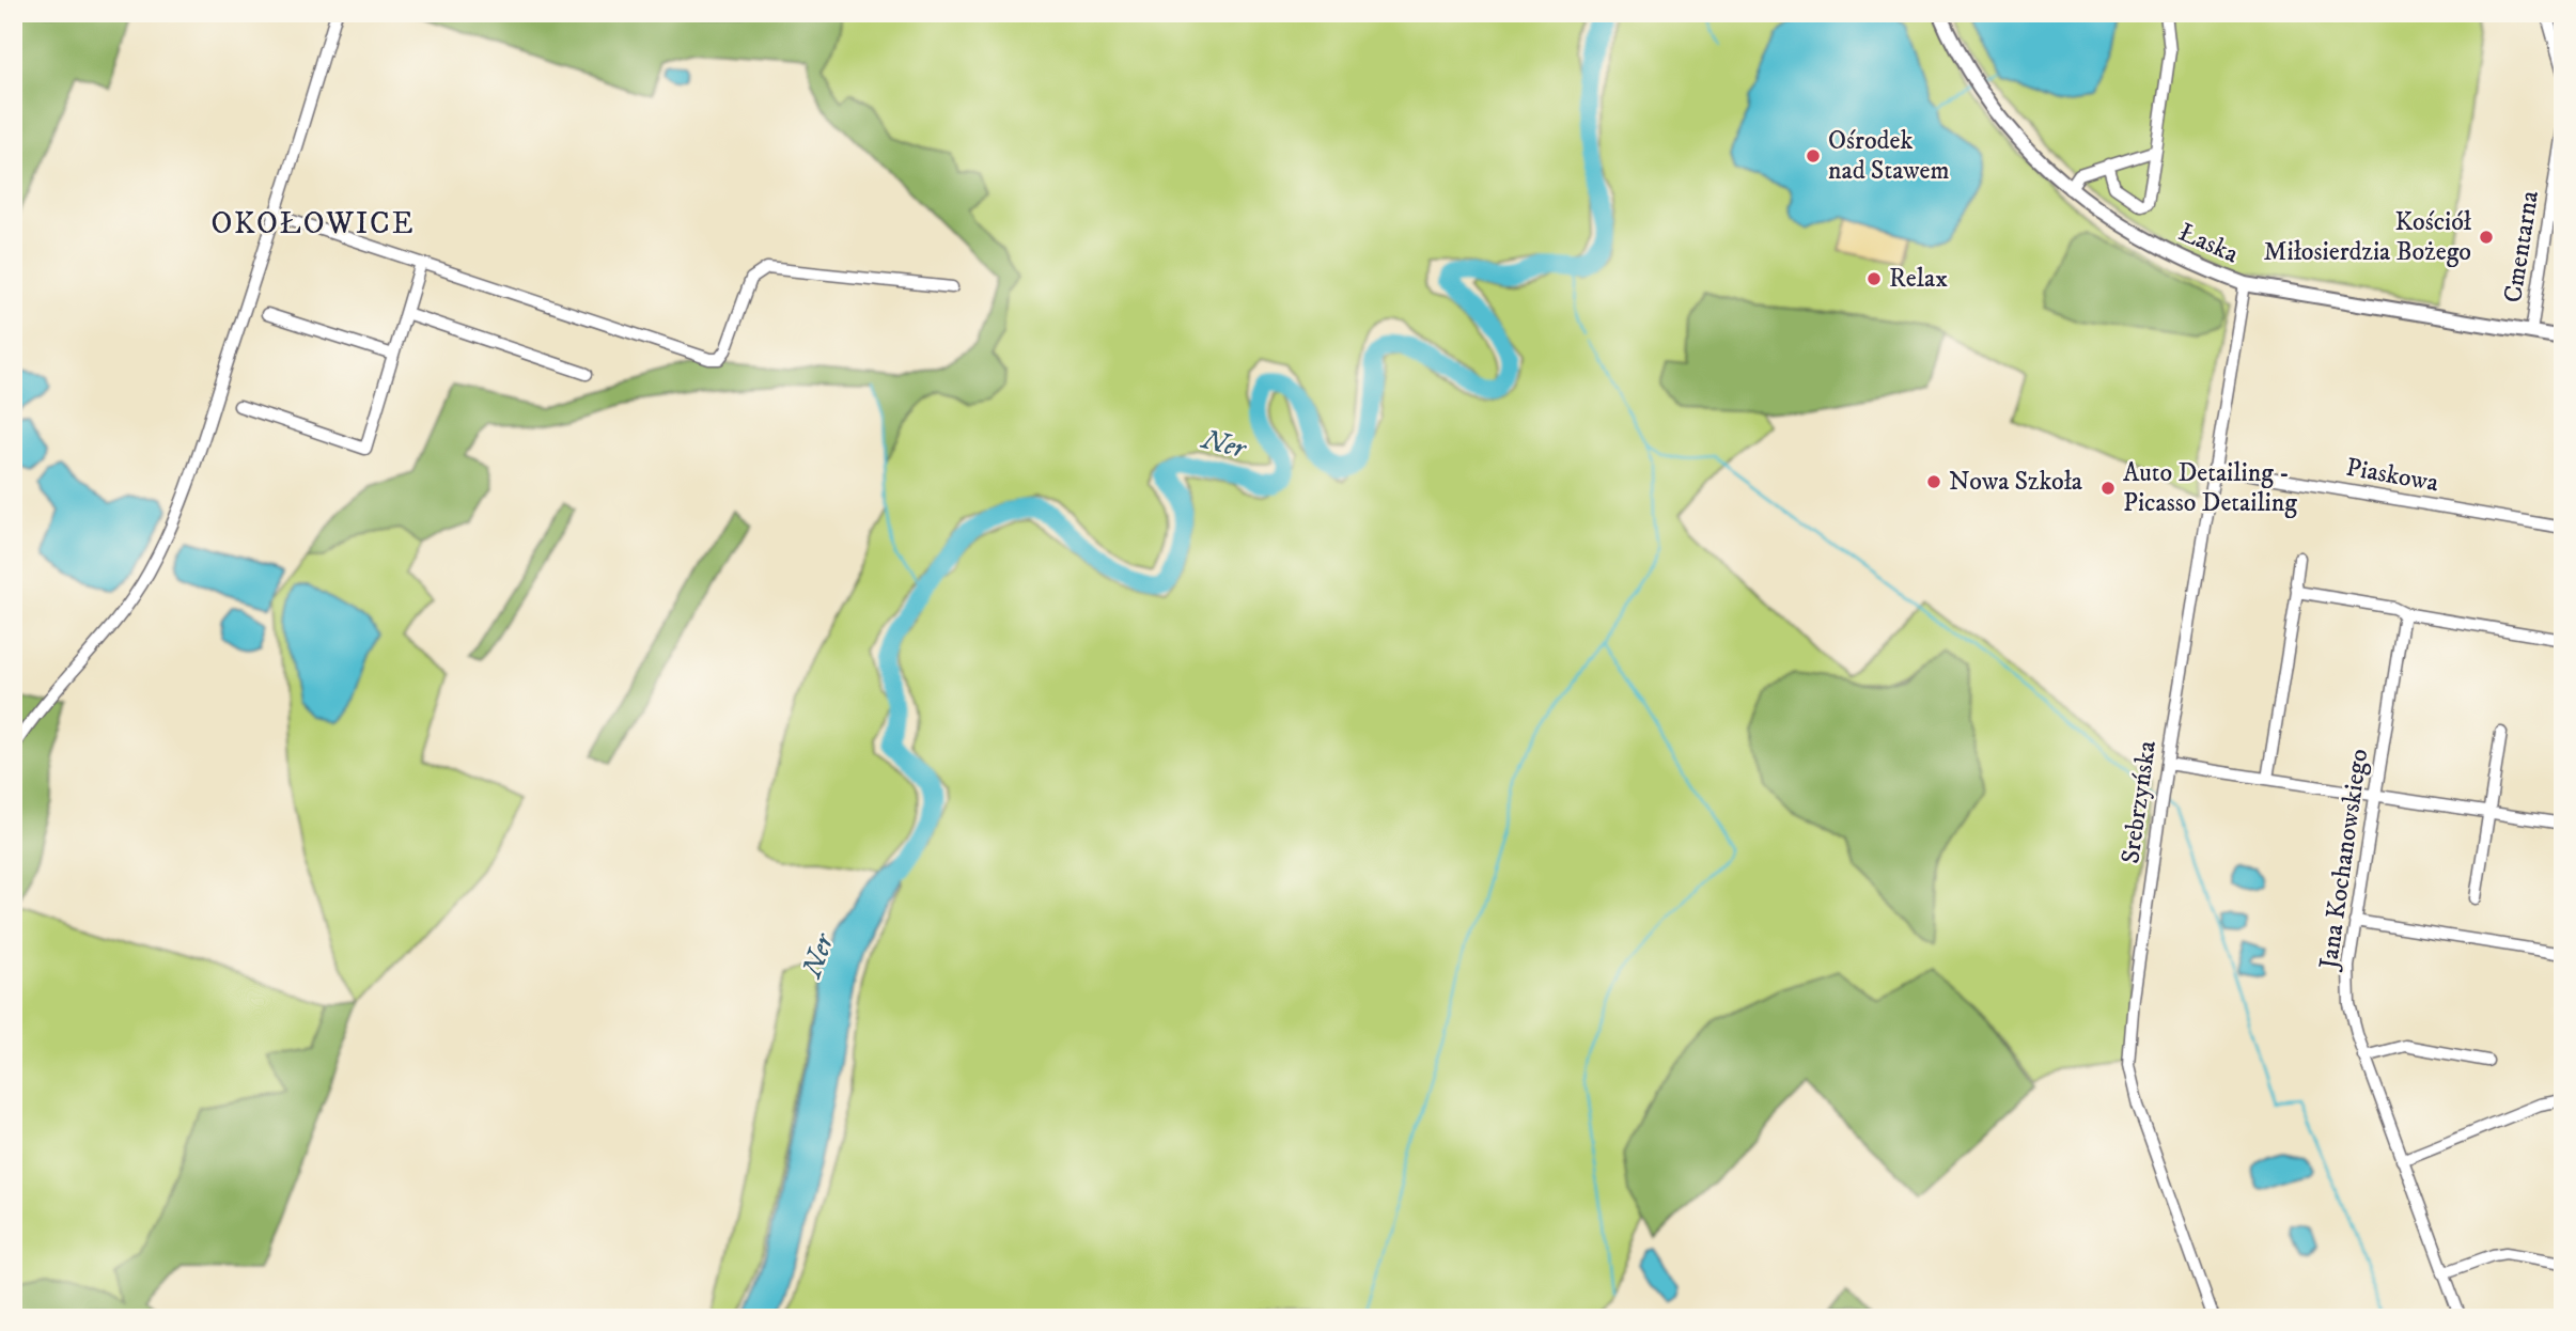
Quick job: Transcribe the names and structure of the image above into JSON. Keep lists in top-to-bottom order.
{
  "streets": {
    "main road": ["Łaska"],
    "street": [
      "Cmentarna",
      "Piaskowa",
      "Srebrzyńska",
      "Jana Kochanowskiego"
    ]
  },
  "crossings": [
    ["Łaska", "Cmentarna"],
    ["Łaska", "Srebrzyńska"],
    ["Piaskowa", "Srebrzyńska"]
  ],
  "districts": ["OKOŁOWICE"],
  "water": ["Ner"],
  "places": [
    "Ośrodek nad Stawem",
    "Kościół Miłosierdzia Bożego",
    "Relax",
    "Nowa Szkoła",
    "Auto Detailing - Picasso Detailing"
  ]
}
